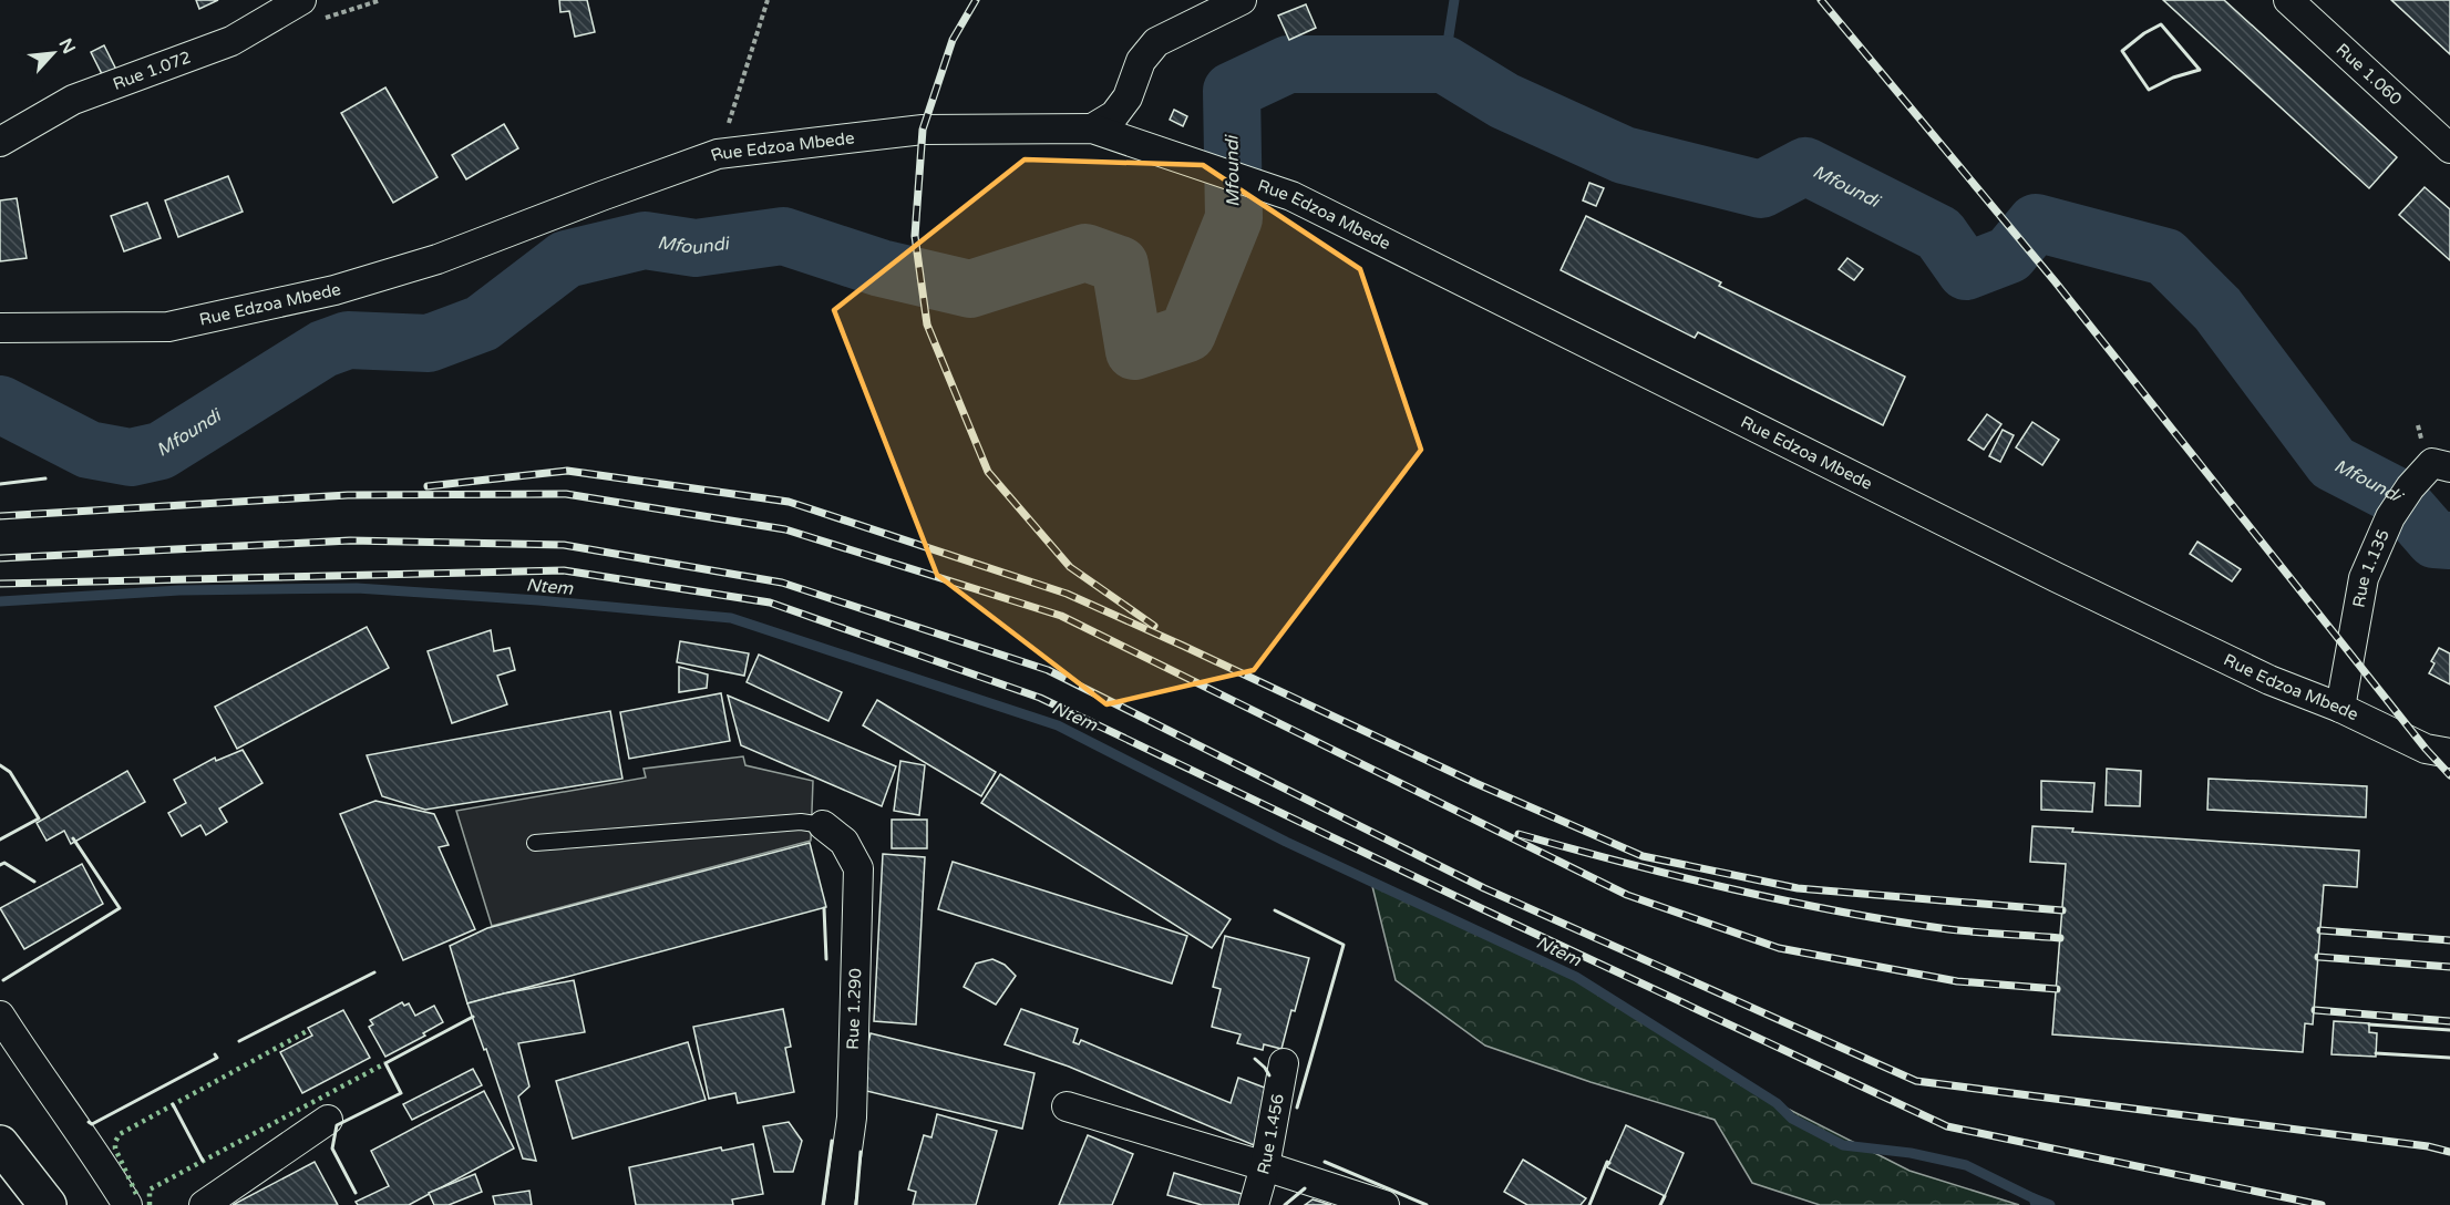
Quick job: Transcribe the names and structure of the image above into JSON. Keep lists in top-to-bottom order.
{
  "streets": {
    "street": [
      "Rue 1.072",
      "Rue 1.060",
      "Rue Edzoa Mbede",
      "Rue 1.135",
      "Rue 1.290",
      "Rue 1.456"
    ]
  },
  "crossings": [
    ["Rue Edzoa Mbede", "Rue 1.135"]
  ],
  "water": ["Mfoundi", "Ntem"],
  "north": "top right"
}
